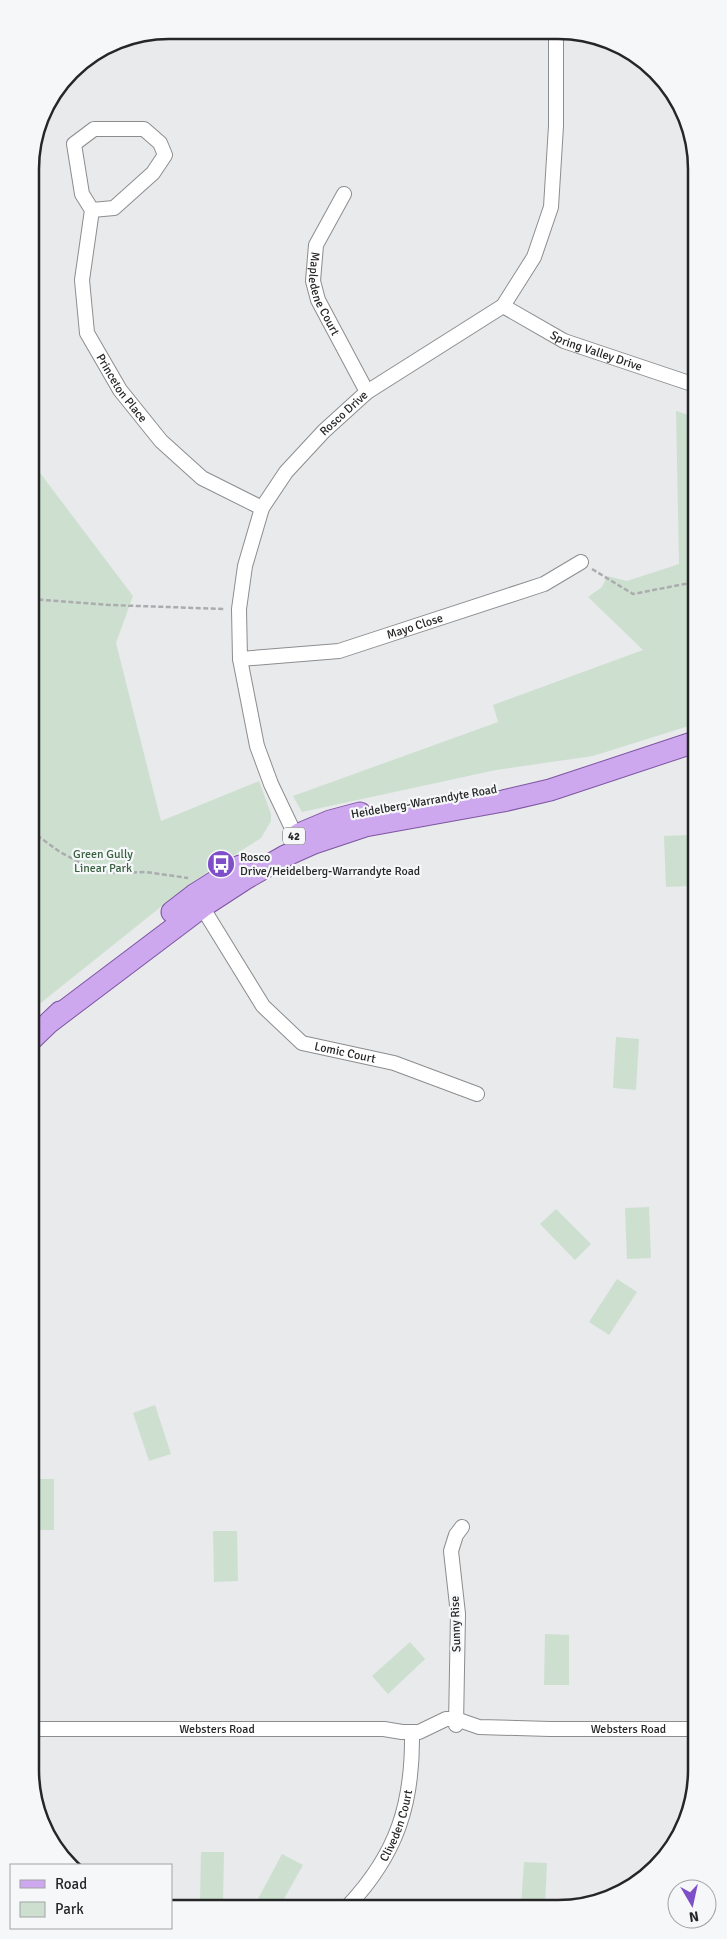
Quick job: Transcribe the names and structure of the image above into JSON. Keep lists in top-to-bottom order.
{
  "streets": {
    "main road": ["Heidelberg-Warrandyte Road", "42"],
    "street": [
      "Mapledene Court",
      "Spring Valley Drive",
      "Princeton Place",
      "Rosco Drive",
      "Mayo Close",
      "Lomic Court",
      "Sunny Rise",
      "Websters Road",
      "Cliveden Court"
    ]
  },
  "crossings": [
    ["Mapledene Court", "Rosco Drive"],
    ["Spring Valley Drive", "Rosco Drive"],
    ["Princeton Place", "Rosco Drive"],
    ["Rosco Drive", "Mayo Close"],
    ["Rosco Drive", "Heidelberg-Warrandyte Road"],
    ["Heidelberg-Warrandyte Road", "Lomic Court"],
    ["Sunny Rise", "Websters Road"],
    ["Websters Road", "Cliveden Court"]
  ],
  "parks": ["Green Gully Linear Park"],
  "places": {
    "bus stop": ["Rosco Drive/Heidelberg-Warrandyte Road"]
  },
  "legend": ["Road", "Park"],
  "north": "bottom"
}
